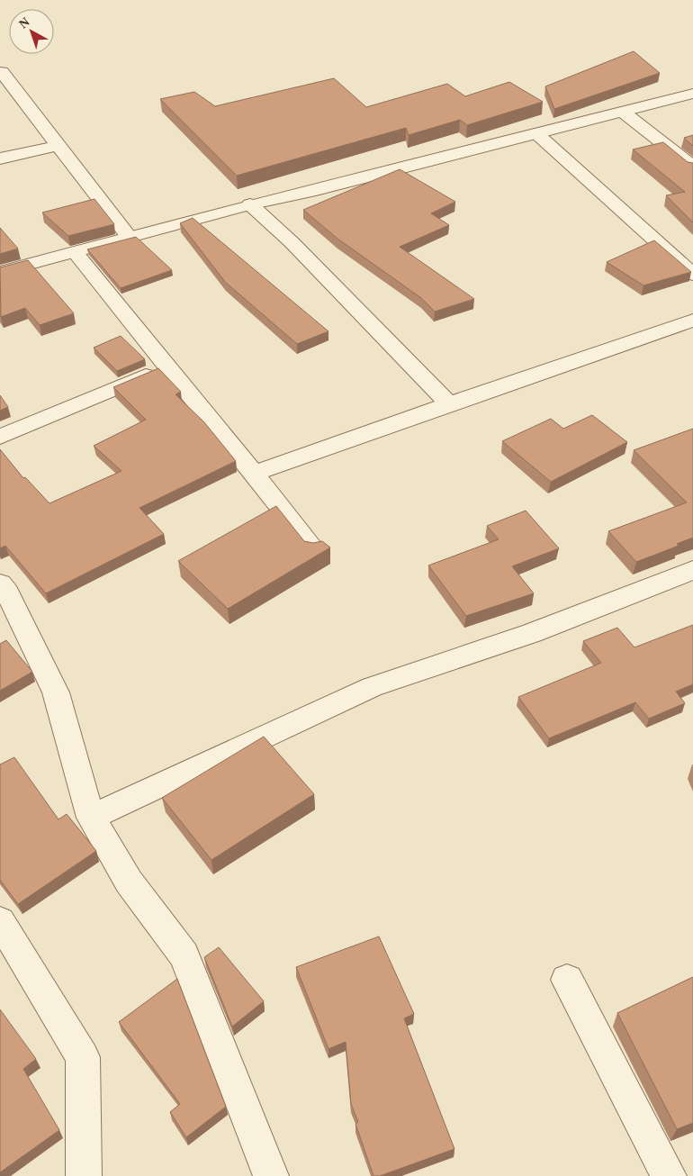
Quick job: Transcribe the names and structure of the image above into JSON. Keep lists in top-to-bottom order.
{
  "north": "top left"
}
